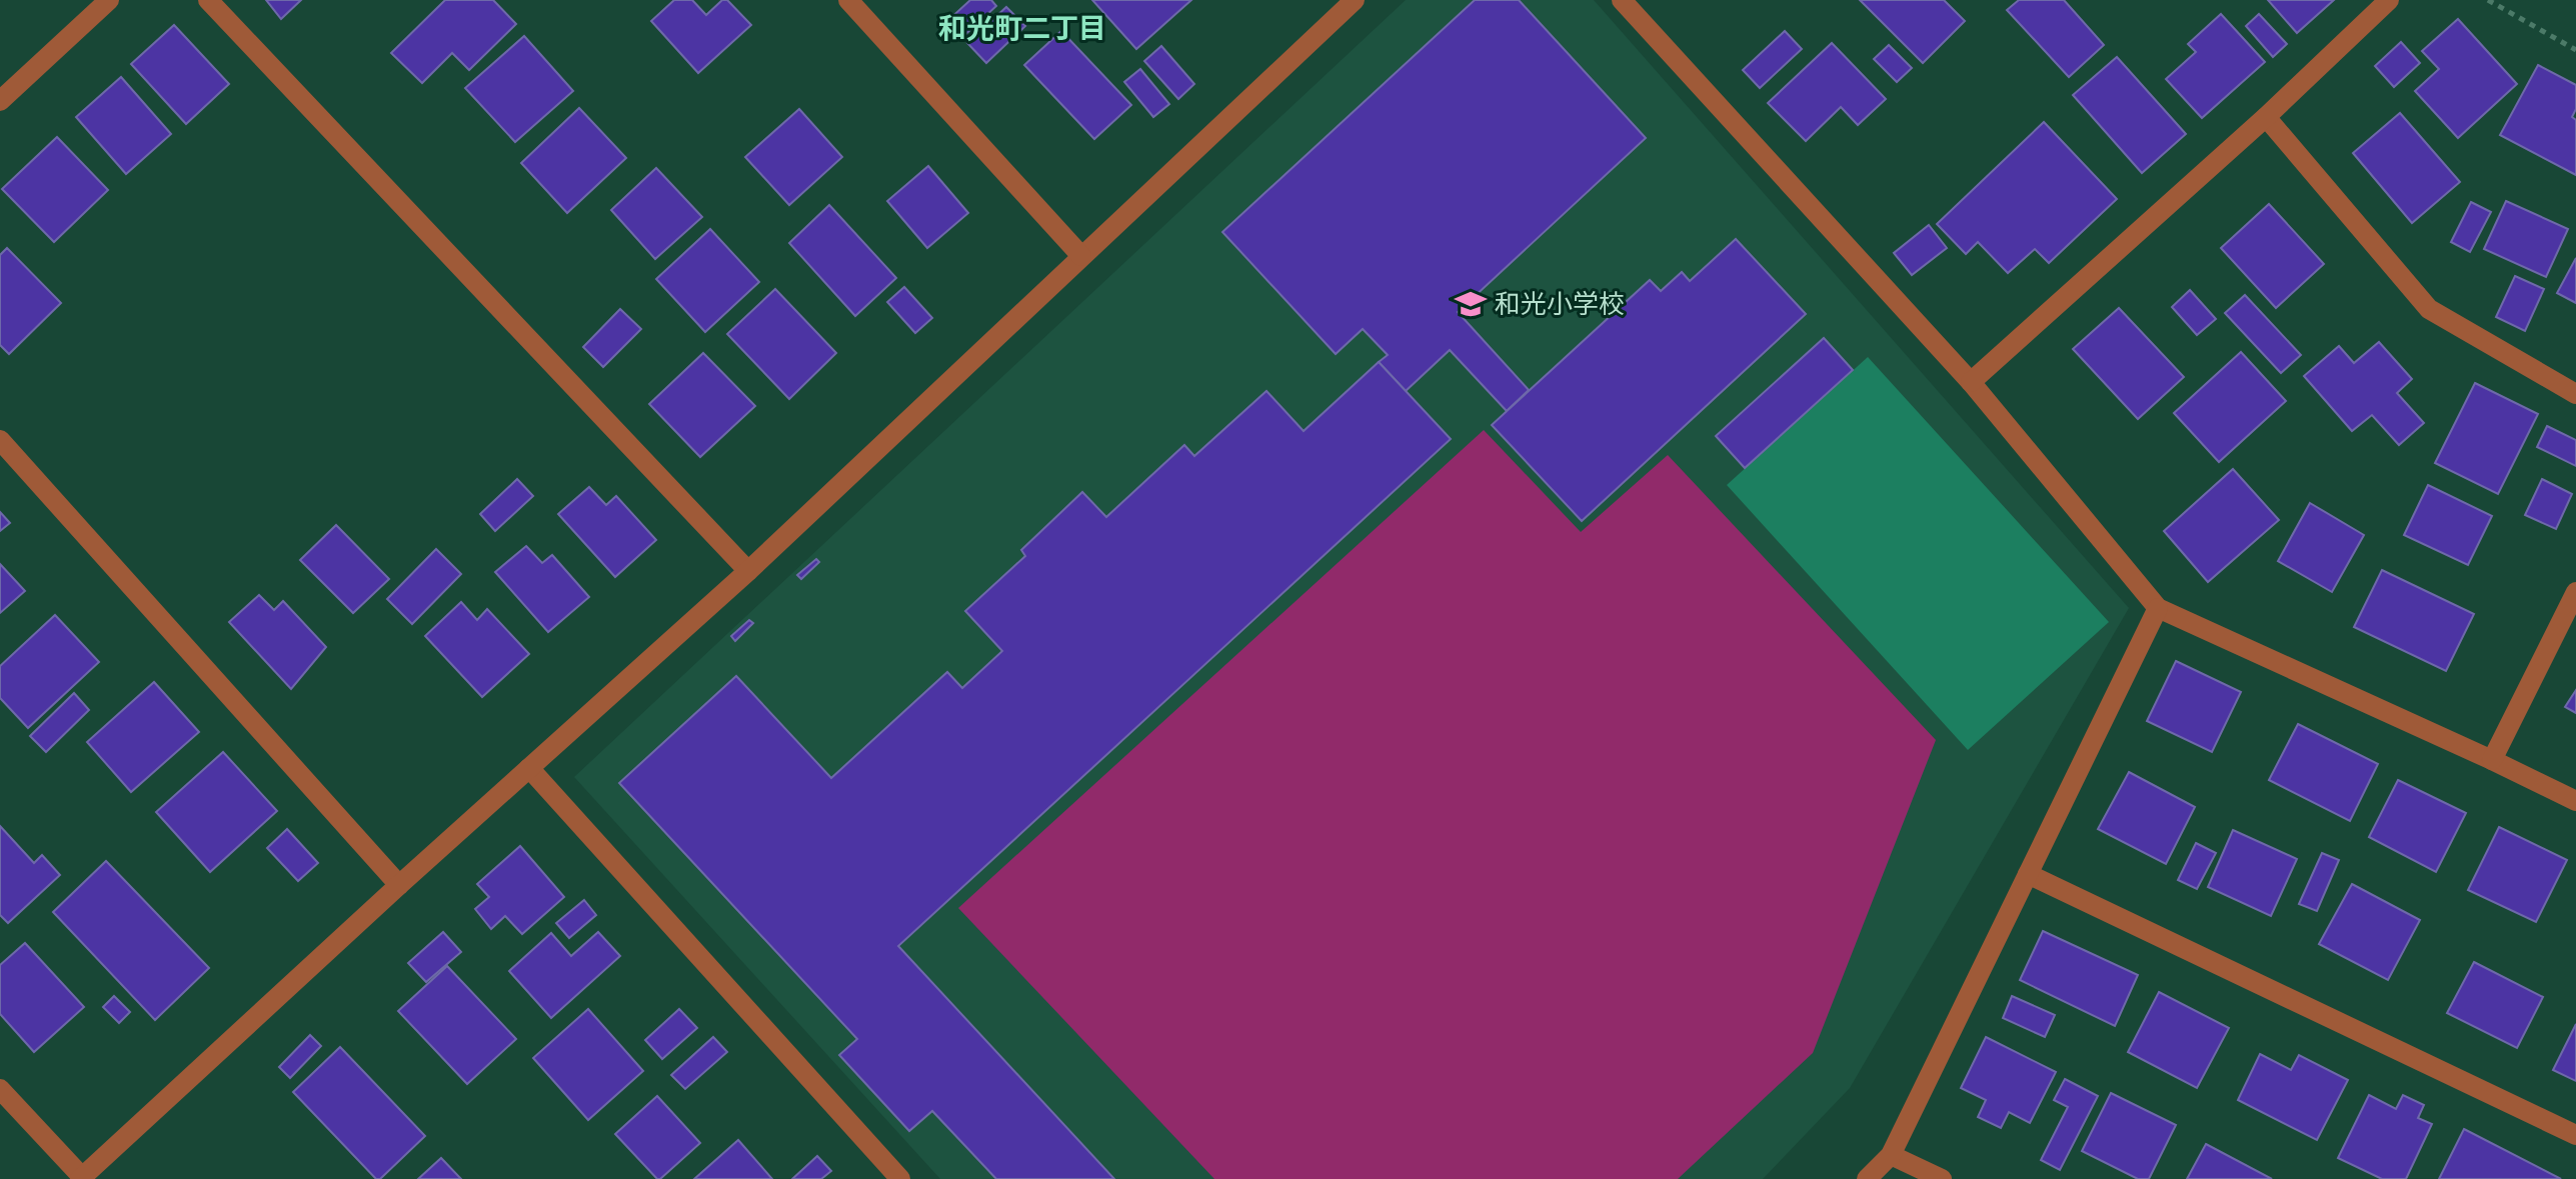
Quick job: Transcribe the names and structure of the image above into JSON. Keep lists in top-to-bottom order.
{
  "districts": ["和光町二丁目"],
  "places": {
    "school or university": ["和光小学校"]
  }
}
